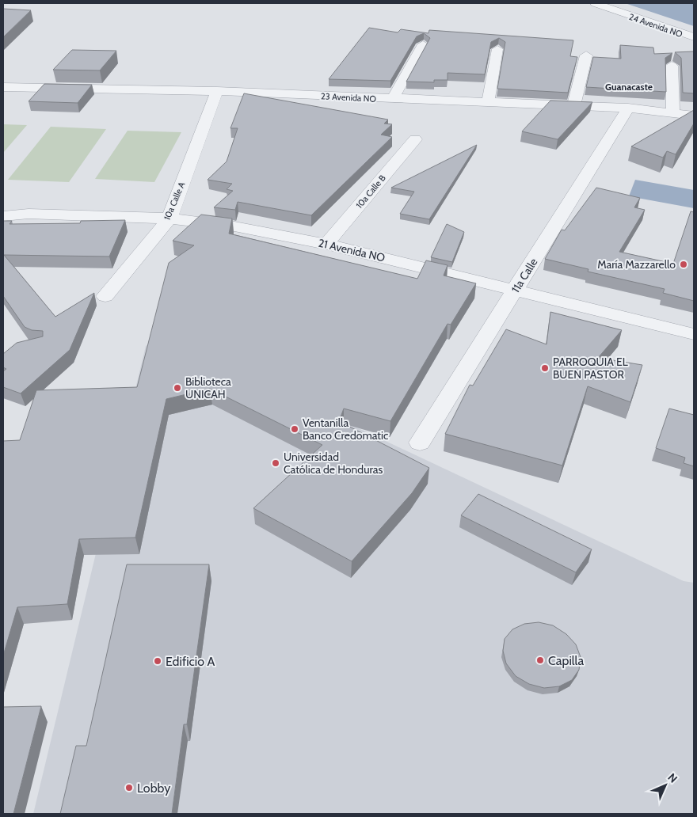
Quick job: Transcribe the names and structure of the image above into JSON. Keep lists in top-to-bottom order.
{
  "streets": {
    "street": [
      "24 Avenida NO",
      "23 Avenida NO",
      "10a Calle B",
      "10a Calle A",
      "21 Avenida NO",
      "11a Calle"
    ]
  },
  "crossings": [
    ["23 Avenida NO", "10a Calle A"],
    ["23 Avenida NO", "11a Calle"],
    ["10a Calle B", "21 Avenida NO"],
    ["10a Calle A", "21 Avenida NO"],
    ["21 Avenida NO", "11a Calle"]
  ],
  "districts": ["Guanacaste"],
  "places": [
    "María Mazzarello",
    "PARROQUIA EL BUEN PASTOR",
    "Biblioteca UNICAH",
    "Ventanilla Banco Credomatic",
    "Universidad Católica de Honduras",
    "Capilla",
    "Edificio A",
    "Lobby"
  ],
  "north": "top right"
}
